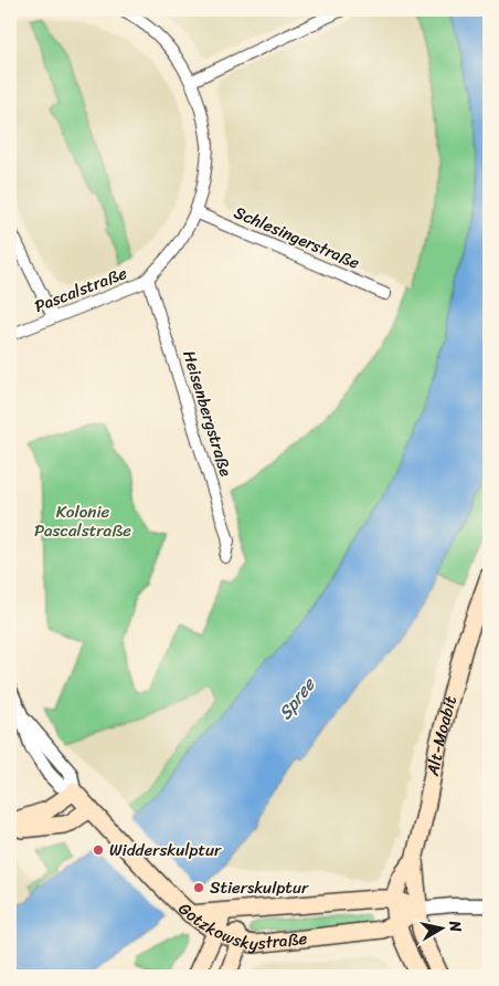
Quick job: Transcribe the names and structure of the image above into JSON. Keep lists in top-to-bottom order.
{
  "streets": {
    "main road": ["Alt-Moabit", "Gotzkowskystraße"],
    "street": ["Schlesingerstraße", "Pascalstraße", "Heisenbergstraße"]
  },
  "crossings": [
    ["Schlesingerstraße", "Pascalstraße"],
    ["Pascalstraße", "Heisenbergstraße"],
    ["Alt-Moabit", "Gotzkowskystraße"]
  ],
  "water": ["Spree"],
  "parks": ["Kolonie Pascalstraße"],
  "places": ["Widderskulptur", "Stierskulptur"],
  "north": "right"
}
